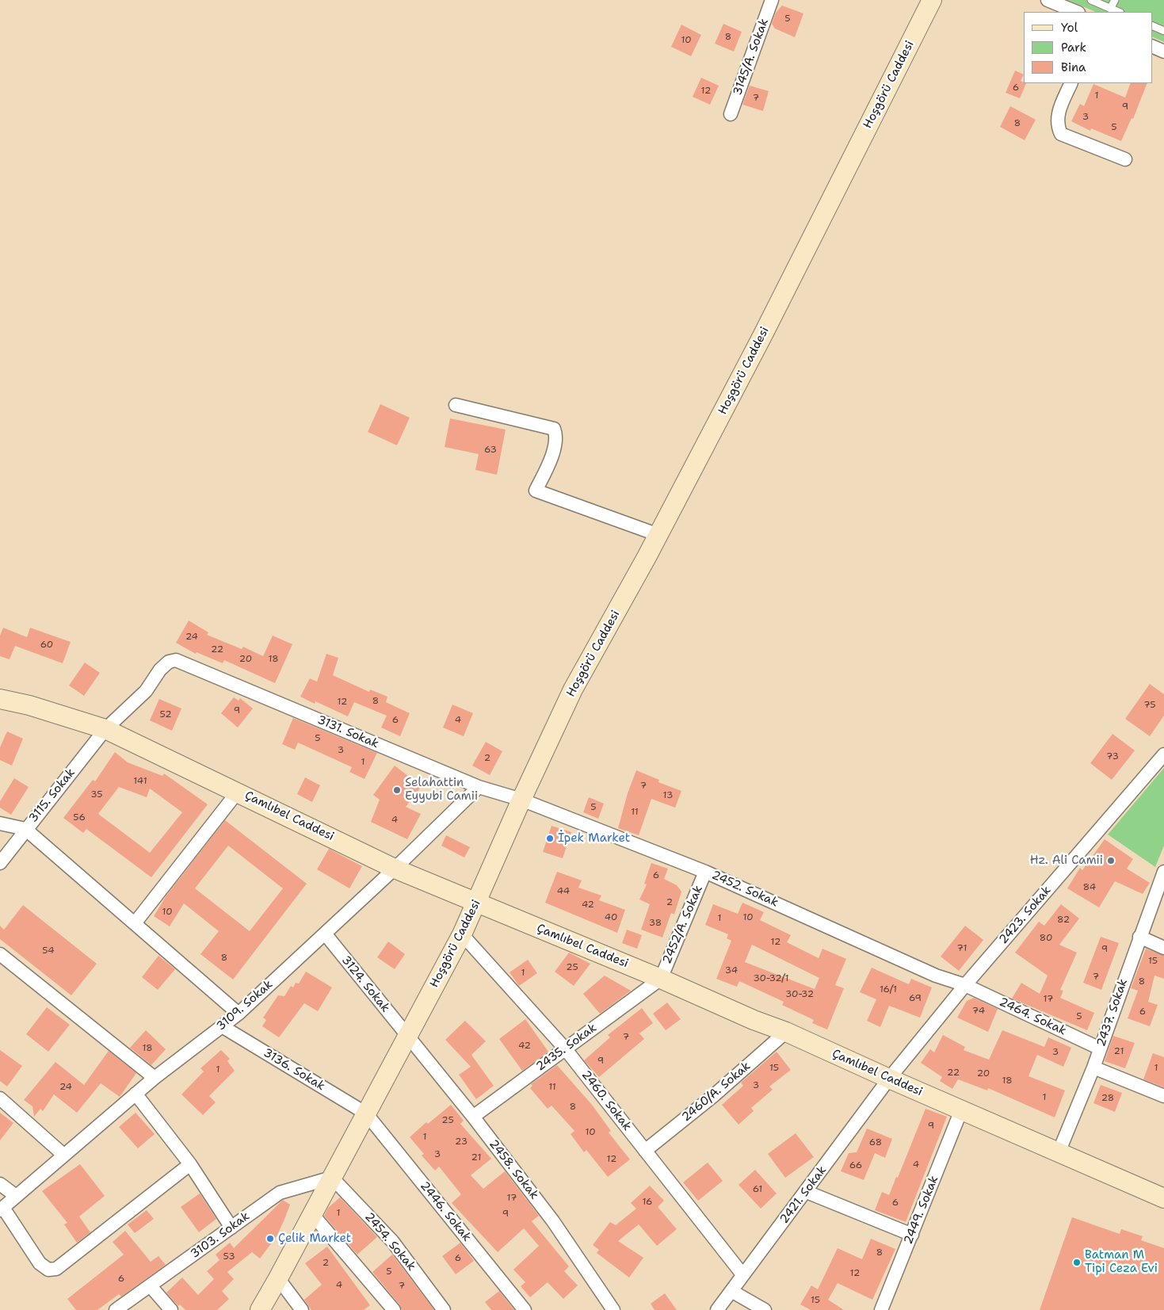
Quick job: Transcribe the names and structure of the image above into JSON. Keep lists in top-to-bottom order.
{
  "streets": {
    "street": [
      "3145/A. Sokak",
      "Hoşgörü Caddesi",
      "3131. Sokak",
      "3115. Sokak",
      "Çamlıbel Caddesi",
      "2452. Sokak",
      "2423. Sokak",
      "2452/A. Sokak",
      "3124. Sokak",
      "3109. Sokak",
      "2437. Sokak",
      "2464. Sokak",
      "2435. Sokak",
      "3136. Sokak",
      "2460/A. Sokak",
      "2460. Sokak",
      "2458. Sokak",
      "2421. Sokak",
      "2449. Sokak",
      "2446. Sokak",
      "3103. Sokak",
      "2454. Sokak"
    ]
  },
  "crossings": [
    ["Hoşgörü Caddesi", "3131. Sokak"],
    ["Hoşgörü Caddesi", "Çamlıbel Caddesi"],
    ["Hoşgörü Caddesi", "2452. Sokak"],
    ["Hoşgörü Caddesi", "3124. Sokak"],
    ["Hoşgörü Caddesi", "3136. Sokak"],
    ["Hoşgörü Caddesi", "2460. Sokak"],
    ["Hoşgörü Caddesi", "2458. Sokak"],
    ["Hoşgörü Caddesi", "2446. Sokak"],
    ["Hoşgörü Caddesi", "3103. Sokak"],
    ["Hoşgörü Caddesi", "2454. Sokak"],
    ["3131. Sokak", "3115. Sokak"],
    ["3131. Sokak", "2452. Sokak"],
    ["3131. Sokak", "3109. Sokak"],
    ["3115. Sokak", "Çamlıbel Caddesi"],
    ["Çamlıbel Caddesi", "2423. Sokak"],
    ["Çamlıbel Caddesi", "2452/A. Sokak"],
    ["Çamlıbel Caddesi", "3109. Sokak"],
    ["Çamlıbel Caddesi", "2437. Sokak"],
    ["Çamlıbel Caddesi", "2435. Sokak"],
    ["Çamlıbel Caddesi", "2460/A. Sokak"],
    ["Çamlıbel Caddesi", "2421. Sokak"],
    ["Çamlıbel Caddesi", "2449. Sokak"],
    ["2452. Sokak", "2423. Sokak"],
    ["2452. Sokak", "2452/A. Sokak"],
    ["2452. Sokak", "2464. Sokak"],
    ["2423. Sokak", "2464. Sokak"],
    ["2423. Sokak", "2421. Sokak"],
    ["2452/A. Sokak", "2435. Sokak"],
    ["3124. Sokak", "3109. Sokak"],
    ["3124. Sokak", "2458. Sokak"],
    ["3109. Sokak", "3136. Sokak"],
    ["2437. Sokak", "2464. Sokak"],
    ["2435. Sokak", "2460. Sokak"],
    ["2435. Sokak", "2458. Sokak"],
    ["3136. Sokak", "2446. Sokak"],
    ["2460/A. Sokak", "2460. Sokak"],
    ["2460. Sokak", "2421. Sokak"],
    ["3103. Sokak", "2454. Sokak"]
  ],
  "places": [
    "Selahattin Eyyubi Camii",
    "İpek Market",
    "Hz. Ali Camii",
    "Çelik Market",
    "Batman M Tipi Ceza Evi"
  ],
  "house_numbers": [
    "5",
    "8",
    "10",
    "6",
    "12",
    "1",
    "7",
    "9",
    "3",
    "8",
    "5",
    "63",
    "24",
    "60",
    "22",
    "20",
    "18",
    "8",
    "12",
    "75",
    "9",
    "52",
    "6",
    "4",
    "5",
    "3",
    "73",
    "2",
    "1",
    "141",
    "7",
    "35",
    "13",
    "5",
    "11",
    "56",
    "4",
    "6",
    "84",
    "44",
    "2",
    "42",
    "10",
    "40",
    "10",
    "1",
    "82",
    "38",
    "80",
    "12",
    "71",
    "9",
    "54",
    "8",
    "15",
    "25",
    "34",
    "1",
    "7",
    "30-32/1",
    "8",
    "16/1",
    "30-32",
    "69",
    "17",
    "74",
    "6",
    "5",
    "7",
    "42",
    "18",
    "21",
    "3",
    "9",
    "15",
    "1",
    "1",
    "22",
    "20",
    "18",
    "3",
    "24",
    "11",
    "1",
    "28",
    "8",
    "25",
    "9",
    "10",
    "1",
    "23",
    "68",
    "3",
    "21",
    "12",
    "4",
    "66",
    "61",
    "17",
    "16",
    "6",
    "1",
    "9",
    "8",
    "53",
    "6",
    "2",
    "5",
    "12",
    "6",
    "4",
    "7",
    "15"
  ],
  "legend": ["Yol", "Park", "Bina"]
}
